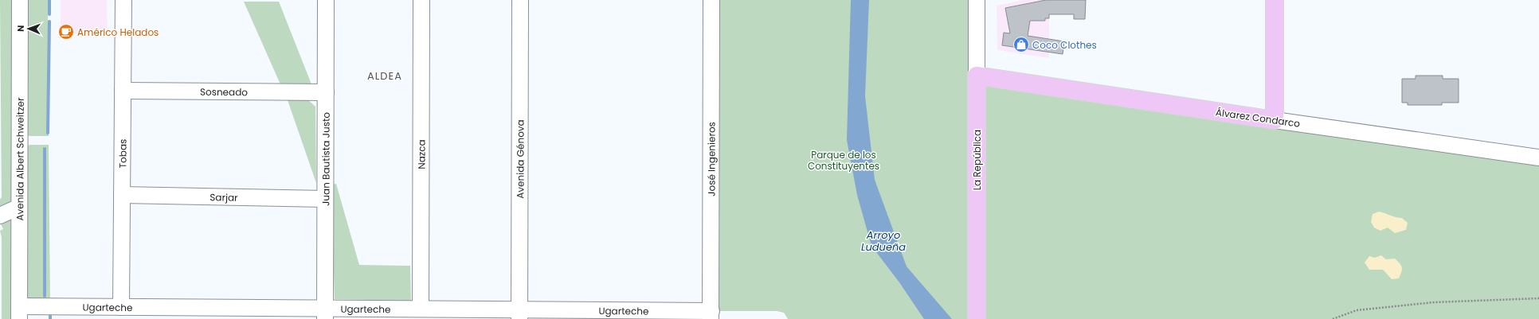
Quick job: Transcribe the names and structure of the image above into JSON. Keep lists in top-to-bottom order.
{
  "streets": {
    "main road": ["Álvarez Condarco", "La República"],
    "street": [
      "Sosneado",
      "Tobas",
      "Nazca",
      "Avenida Albert Schweitzer",
      "Juan Bautista Justo",
      "José Ingenieros",
      "Avenida Génova",
      "Sarjar",
      "Ugarteche"
    ]
  },
  "crossings": [
    ["Sosneado", "Tobas"],
    ["Sosneado", "Juan Bautista Justo"],
    ["Álvarez Condarco", "La República"],
    ["Tobas", "Sarjar"],
    ["Tobas", "Ugarteche"],
    ["Nazca", "Ugarteche"],
    ["Avenida Albert Schweitzer", "Ugarteche"],
    ["Juan Bautista Justo", "Sarjar"],
    ["Juan Bautista Justo", "Ugarteche"],
    ["José Ingenieros", "Ugarteche"],
    ["Avenida Génova", "Ugarteche"]
  ],
  "districts": ["ALDEA"],
  "water": ["Arroyo Ludueña"],
  "parks": ["Parque de los Constituyentes"],
  "places": {
    "cafe": ["Américo Helados"],
    "shop": ["Coco Clothes"]
  },
  "north": "left"
}
